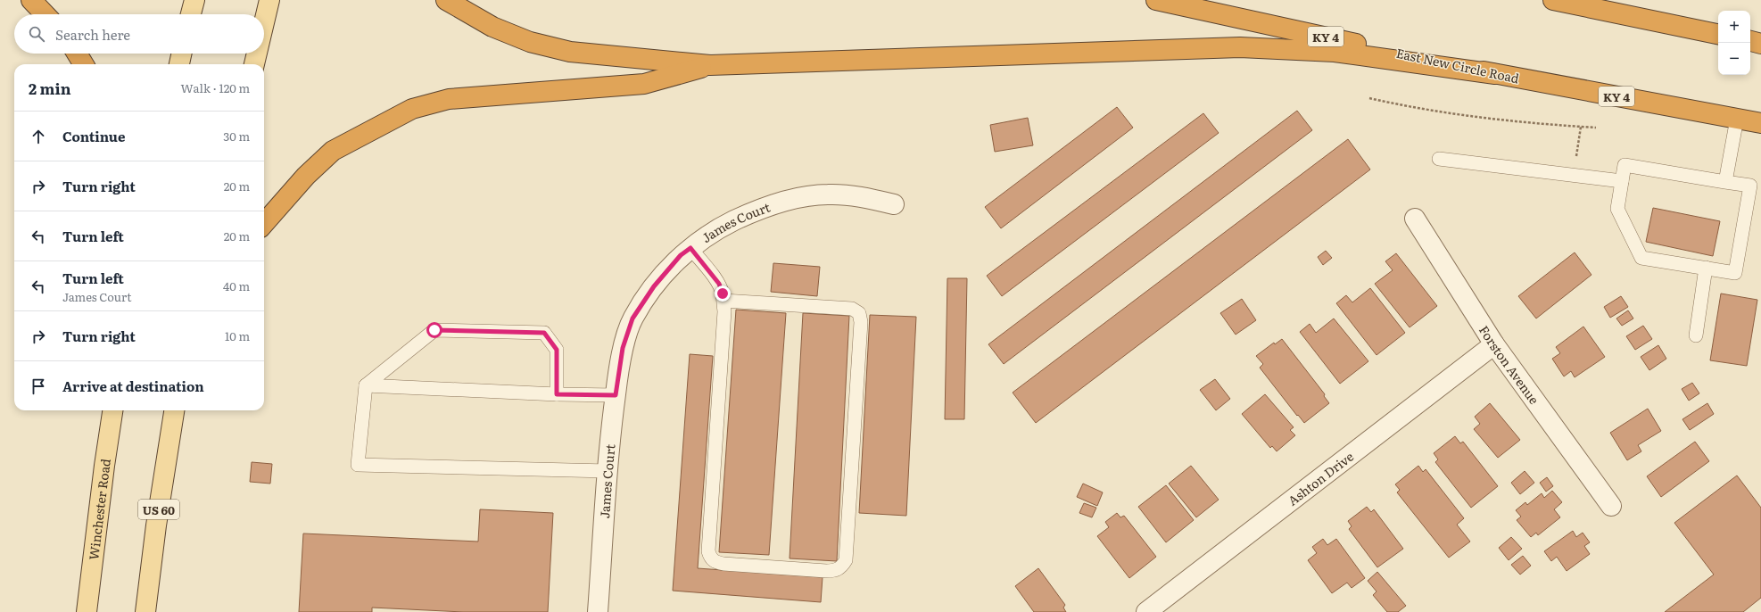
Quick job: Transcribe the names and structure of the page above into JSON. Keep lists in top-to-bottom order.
{
  "streets": {
    "highway": ["KY 4", "East New Circle Road"],
    "main road": ["Winchester Road", "US 60"],
    "street": ["James Court", "Forston Avenue", "Ashton Drive"]
  },
  "crossings": [
    ["Forston Avenue", "Ashton Drive"]
  ],
  "page": {
    "map_buttons": ["+", "−"],
    "search": "Search here",
    "heading": ["2 min", "Walk · 120 m"],
    "list": [
      ["Continue", "30 m"],
      ["Turn right", "20 m"],
      ["Turn left", "20 m"],
      ["Turn left", "James Court", "40 m"],
      ["Turn right", "10 m"],
      "Arrive at destination"
    ]
  }
}
